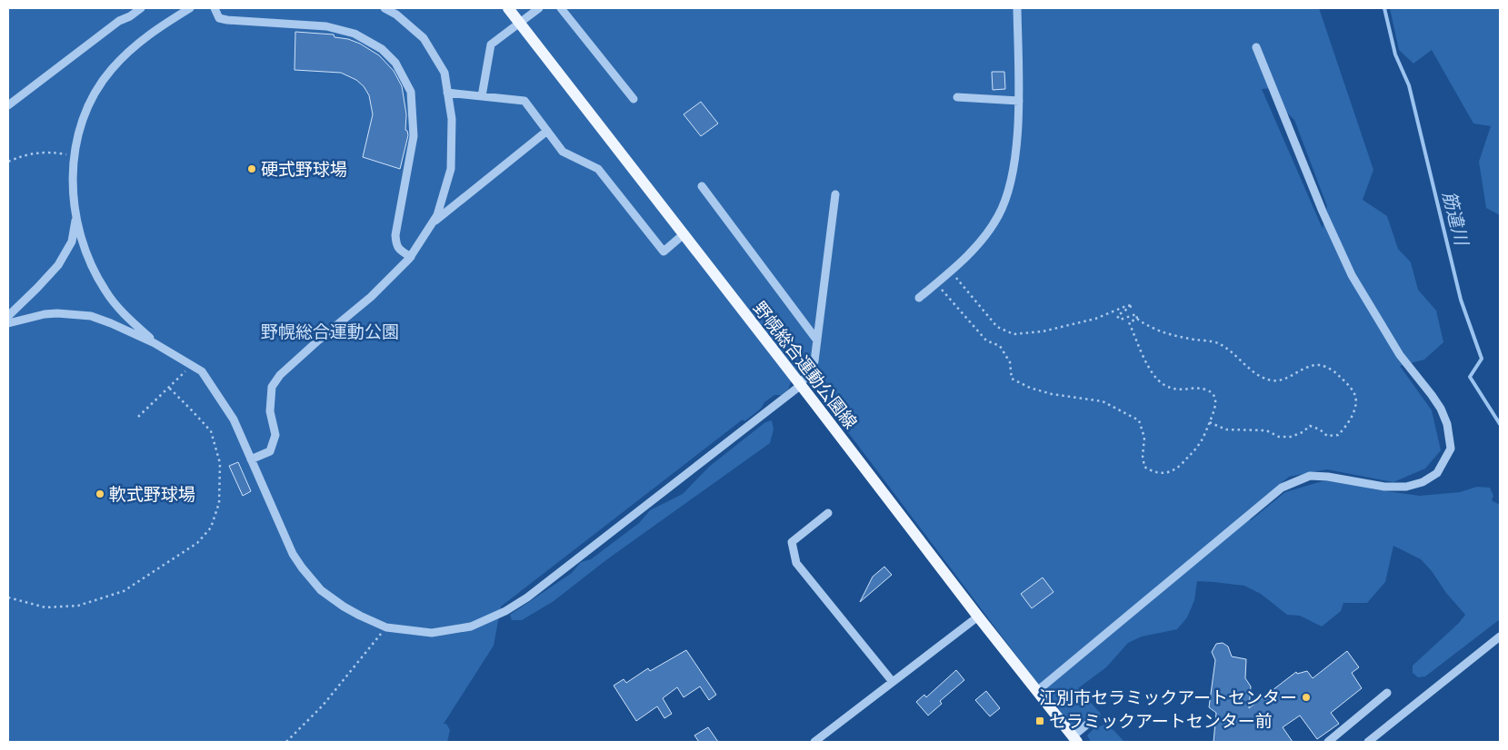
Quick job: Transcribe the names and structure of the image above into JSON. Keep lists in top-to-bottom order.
{
  "streets": {
    "main road": ["野幌総合運動公園線"]
  },
  "water": ["筋違川"],
  "parks": ["野幌総合運動公園"],
  "places": {
    "other": ["硬式野球場", "軟式野球場", "江別市セラミックアートセンター"],
    "transit": ["セラミックアートセンター前"]
  }
}
